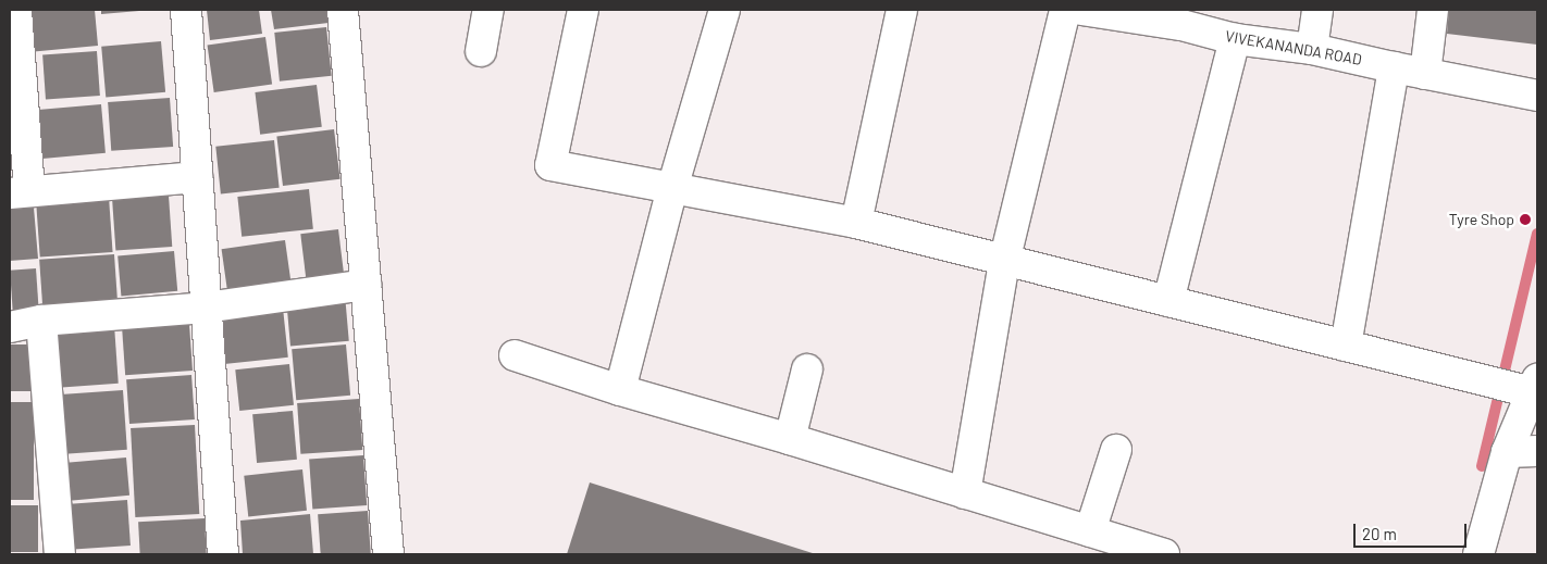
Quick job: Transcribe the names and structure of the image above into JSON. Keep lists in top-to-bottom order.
{
  "streets": {
    "street": ["VIVEKANANDA ROAD"]
  },
  "places": ["Tyre Shop"],
  "scale_bar": "20 m"
}
